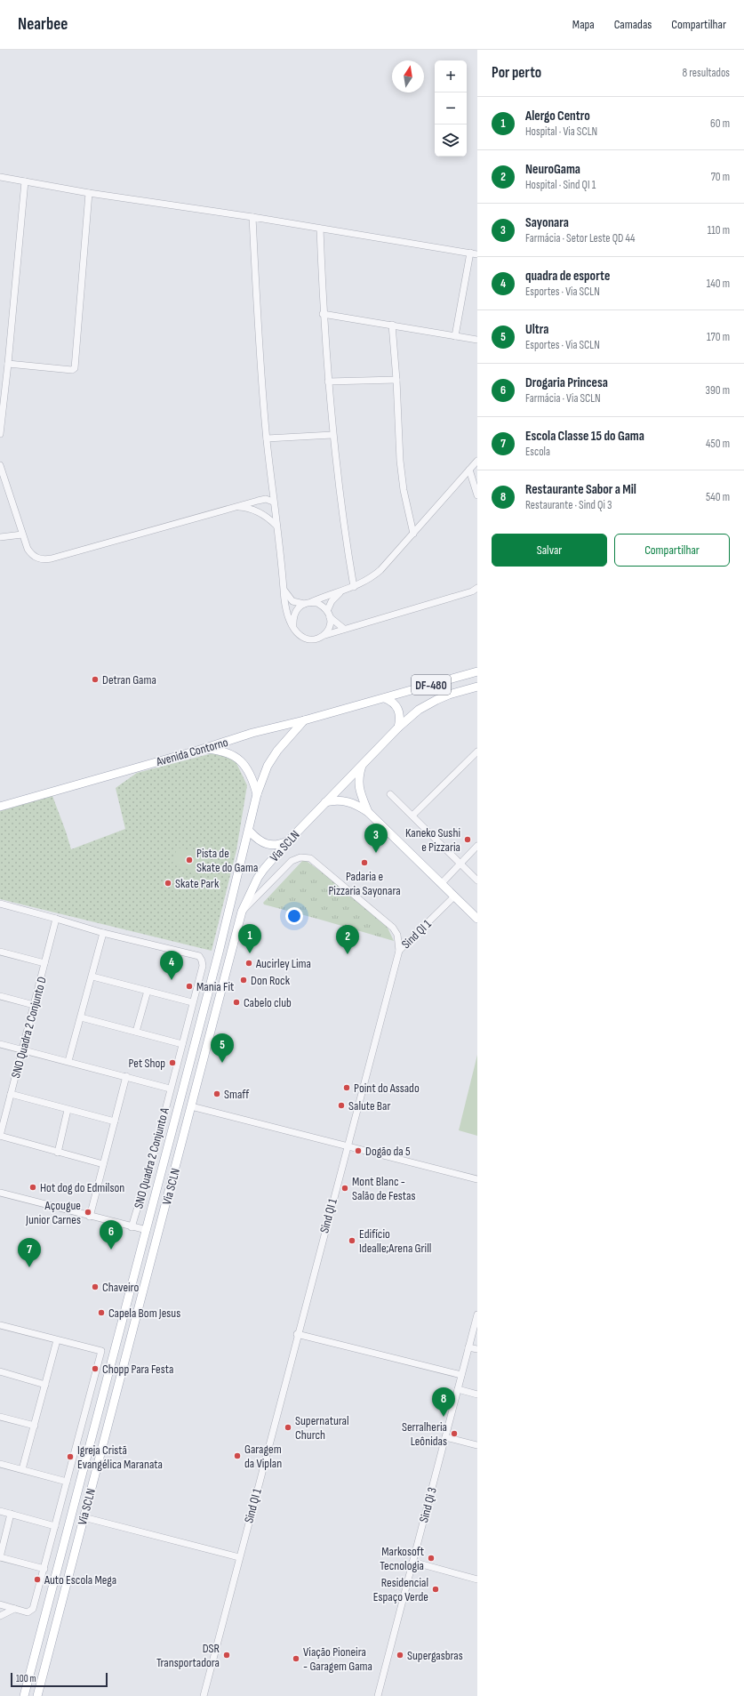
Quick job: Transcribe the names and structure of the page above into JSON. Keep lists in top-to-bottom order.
{
  "streets": {
    "main road": ["DF-480", "Avenida Contorno", "Via SCLN"],
    "street": [
      "Sind QI 1",
      "SNO Quadra 2 Conjunto D",
      "SNO Quadra 2 Conjunto A",
      "Sind Qi 3"
    ]
  },
  "crossings": [
    ["DF-480", "Avenida Contorno"],
    ["DF-480", "Via SCLN"],
    ["Avenida Contorno", "Via SCLN"]
  ],
  "places": [
    "Detran Gama",
    "Kaneko Sushi e Pizzaria",
    "Pista de Skate do Gama",
    "Padaria e Pizzaria Sayonara",
    "Skate Park",
    "Aucirley Lima",
    "Don Rock",
    "Mania Fit",
    "Cabelo club",
    "Pet Shop",
    "Point do Assado",
    "Smaff",
    "Salute Bar",
    "Dogão da 5",
    "Hot dog do Edmilson",
    "Mont Blanc - Salão de Festas",
    "Açougue Junior Carnes",
    "Edifício Idealle;Arena Grill",
    "Chaveiro",
    "Capela Bom Jesus",
    "Chopp Para Festa",
    "Supernatural Church",
    "Serralheria Leônidas",
    "Garagem da Viplan",
    "Igreja Cristã Evangélica Maranata",
    "Markosoft Tecnologia",
    "Auto Escola Mega",
    "Residencial Espaço Verde",
    "DSR Transportadora",
    "Supergasbras",
    "Viação Pioneira - Garagem Gama"
  ],
  "scale_bar": "100 m",
  "north": "top",
  "page": {
    "header": "Nearbee",
    "nav": ["Mapa", "Camadas", "Compartilhar"],
    "heading": ["Por perto", "8 resultados"],
    "map_buttons": ["+", "−"],
    "list": [
      {
        "mark": "1",
        "name": "Alergo Centro",
        "note": "Hospital · Via SCLN",
        "value": "60 m"
      },
      {
        "mark": "2",
        "name": "NeuroGama",
        "note": "Hospital · Sind QI 1",
        "value": "70 m"
      },
      {
        "mark": "3",
        "name": "Sayonara",
        "note": "Farmácia · Setor Leste QD 44",
        "value": "110 m"
      },
      {
        "mark": "4",
        "name": "quadra de esporte",
        "note": "Esportes · Via SCLN",
        "value": "140 m"
      },
      {
        "mark": "5",
        "name": "Ultra",
        "note": "Esportes · Via SCLN",
        "value": "170 m"
      },
      {
        "mark": "6",
        "name": "Drogaria Princesa",
        "note": "Farmácia · Via SCLN",
        "value": "390 m"
      },
      {
        "mark": "7",
        "name": "Escola Classe 15 do Gama",
        "note": "Escola",
        "value": "450 m"
      },
      {
        "mark": "8",
        "name": "Restaurante Sabor a Mil",
        "note": "Restaurante · Sind Qi 3",
        "value": "540 m"
      }
    ],
    "buttons": ["Salvar", "Compartilhar"],
    "pins": [
      "3",
      "1",
      "2",
      "4",
      "5",
      "6",
      "7",
      "8"
    ],
    "scale": "100 m"
  }
}
